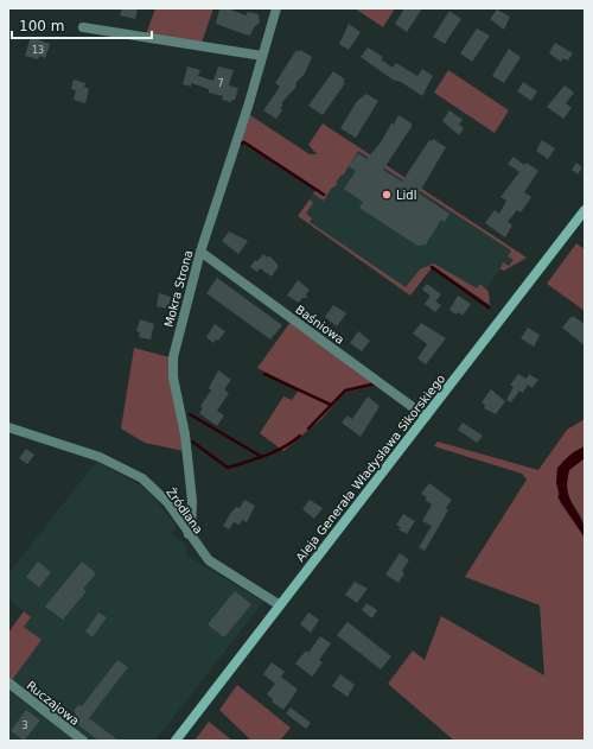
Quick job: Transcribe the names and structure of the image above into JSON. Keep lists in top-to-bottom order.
{
  "streets": {
    "main road": ["Aleja Generała Władysława Sikorskiego"],
    "street": [
      "Mokra Strona",
      "Baśniowa",
      "Źródlana",
      "Ruczajowa"
    ]
  },
  "crossings": [
    ["Mokra Strona", "Baśniowa"],
    ["Mokra Strona", "Źródlana"],
    ["Baśniowa", "Aleja Generała Władysława Sikorskiego"],
    ["Aleja Generała Władysława Sikorskiego", "Źródlana"]
  ],
  "places": ["Lidl"],
  "house_numbers": ["13", "7", "3"],
  "scale_bar": "100 m"
}
